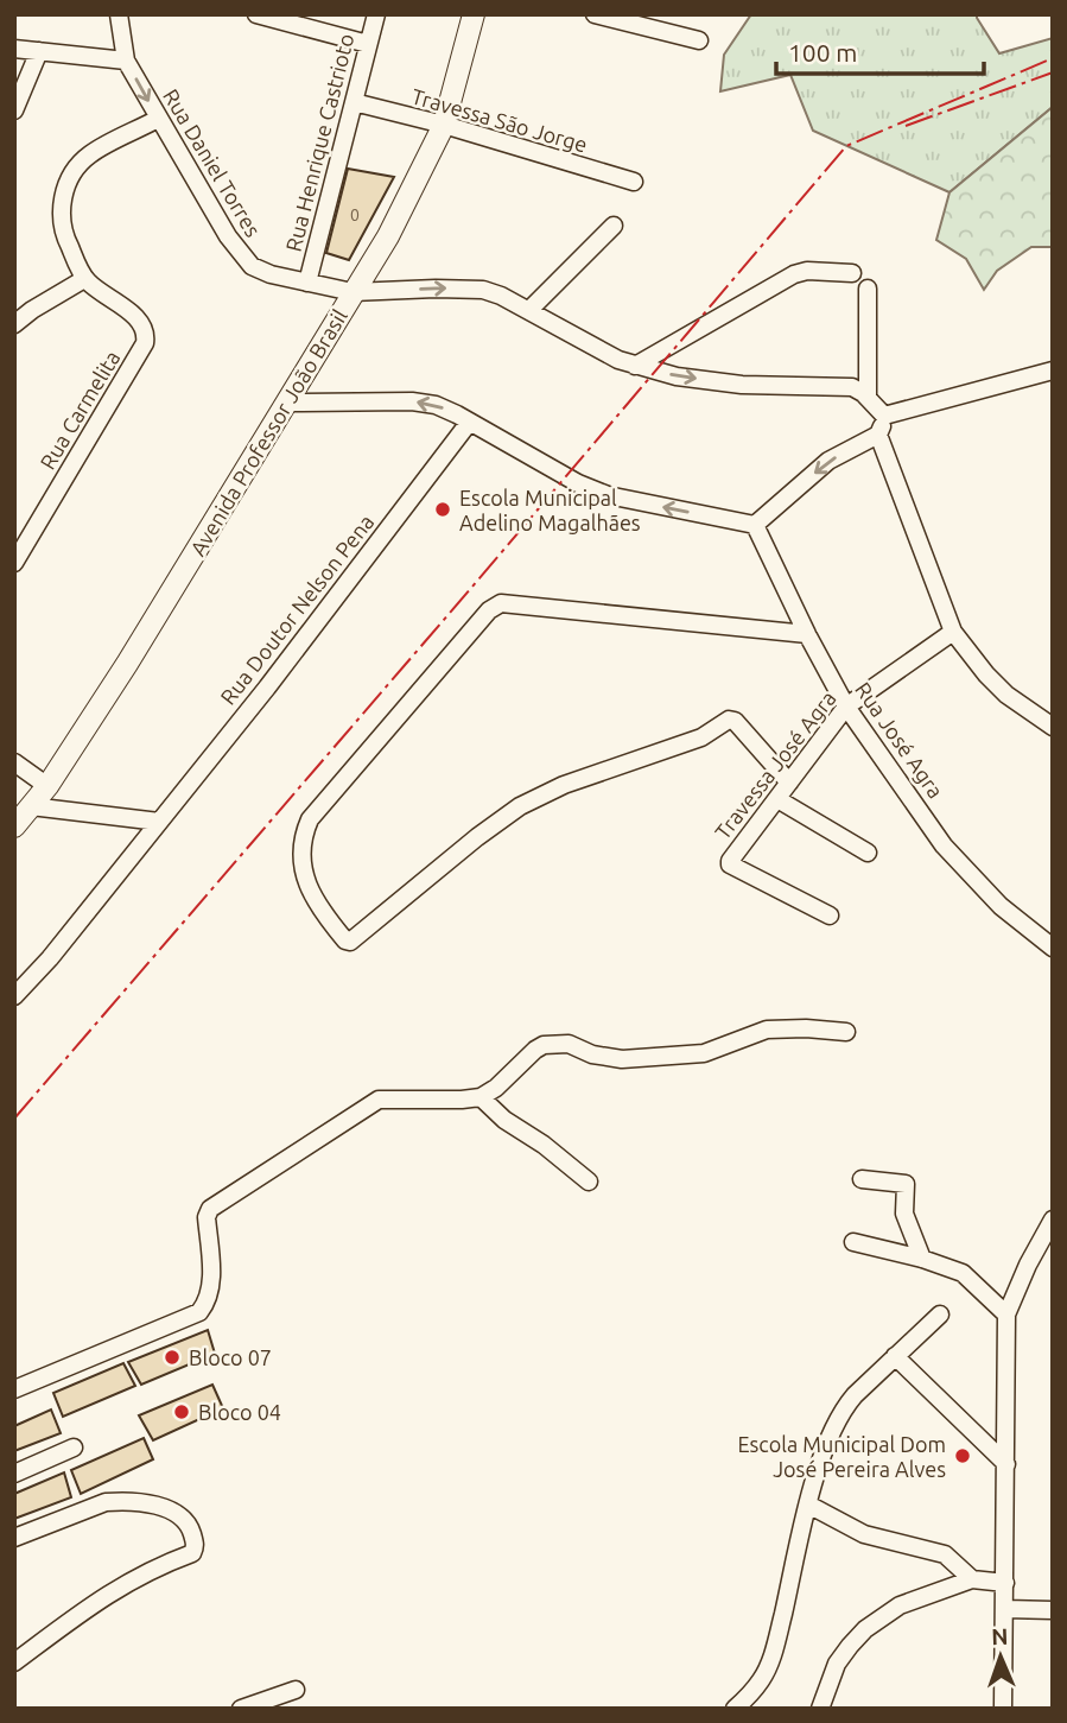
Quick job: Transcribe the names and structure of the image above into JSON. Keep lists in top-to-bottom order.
{
  "streets": {
    "main road": ["Avenida Professor João Brasil"],
    "street": [
      "Travessa São Jorge",
      "Rua Henrique Castrioto",
      "Rua Daniel Torres",
      "Rua Carmelita",
      "Rua Doutor Nelson Pena",
      "Rua José Agra",
      "Travessa José Agra"
    ]
  },
  "crossings": [
    ["Travessa São Jorge", "Rua Henrique Castrioto"],
    ["Travessa São Jorge", "Avenida Professor João Brasil"],
    ["Rua Henrique Castrioto", "Rua Daniel Torres"],
    ["Rua Daniel Torres", "Avenida Professor João Brasil"],
    ["Rua José Agra", "Travessa José Agra"]
  ],
  "places": [
    "Escola Municipal Adelino Magalhães",
    "Bloco 07",
    "Bloco 04",
    "Escola Municipal Dom José Pereira Alves"
  ],
  "house_numbers": ["0"],
  "scale_bar": "100 m",
  "north": "top"
}
